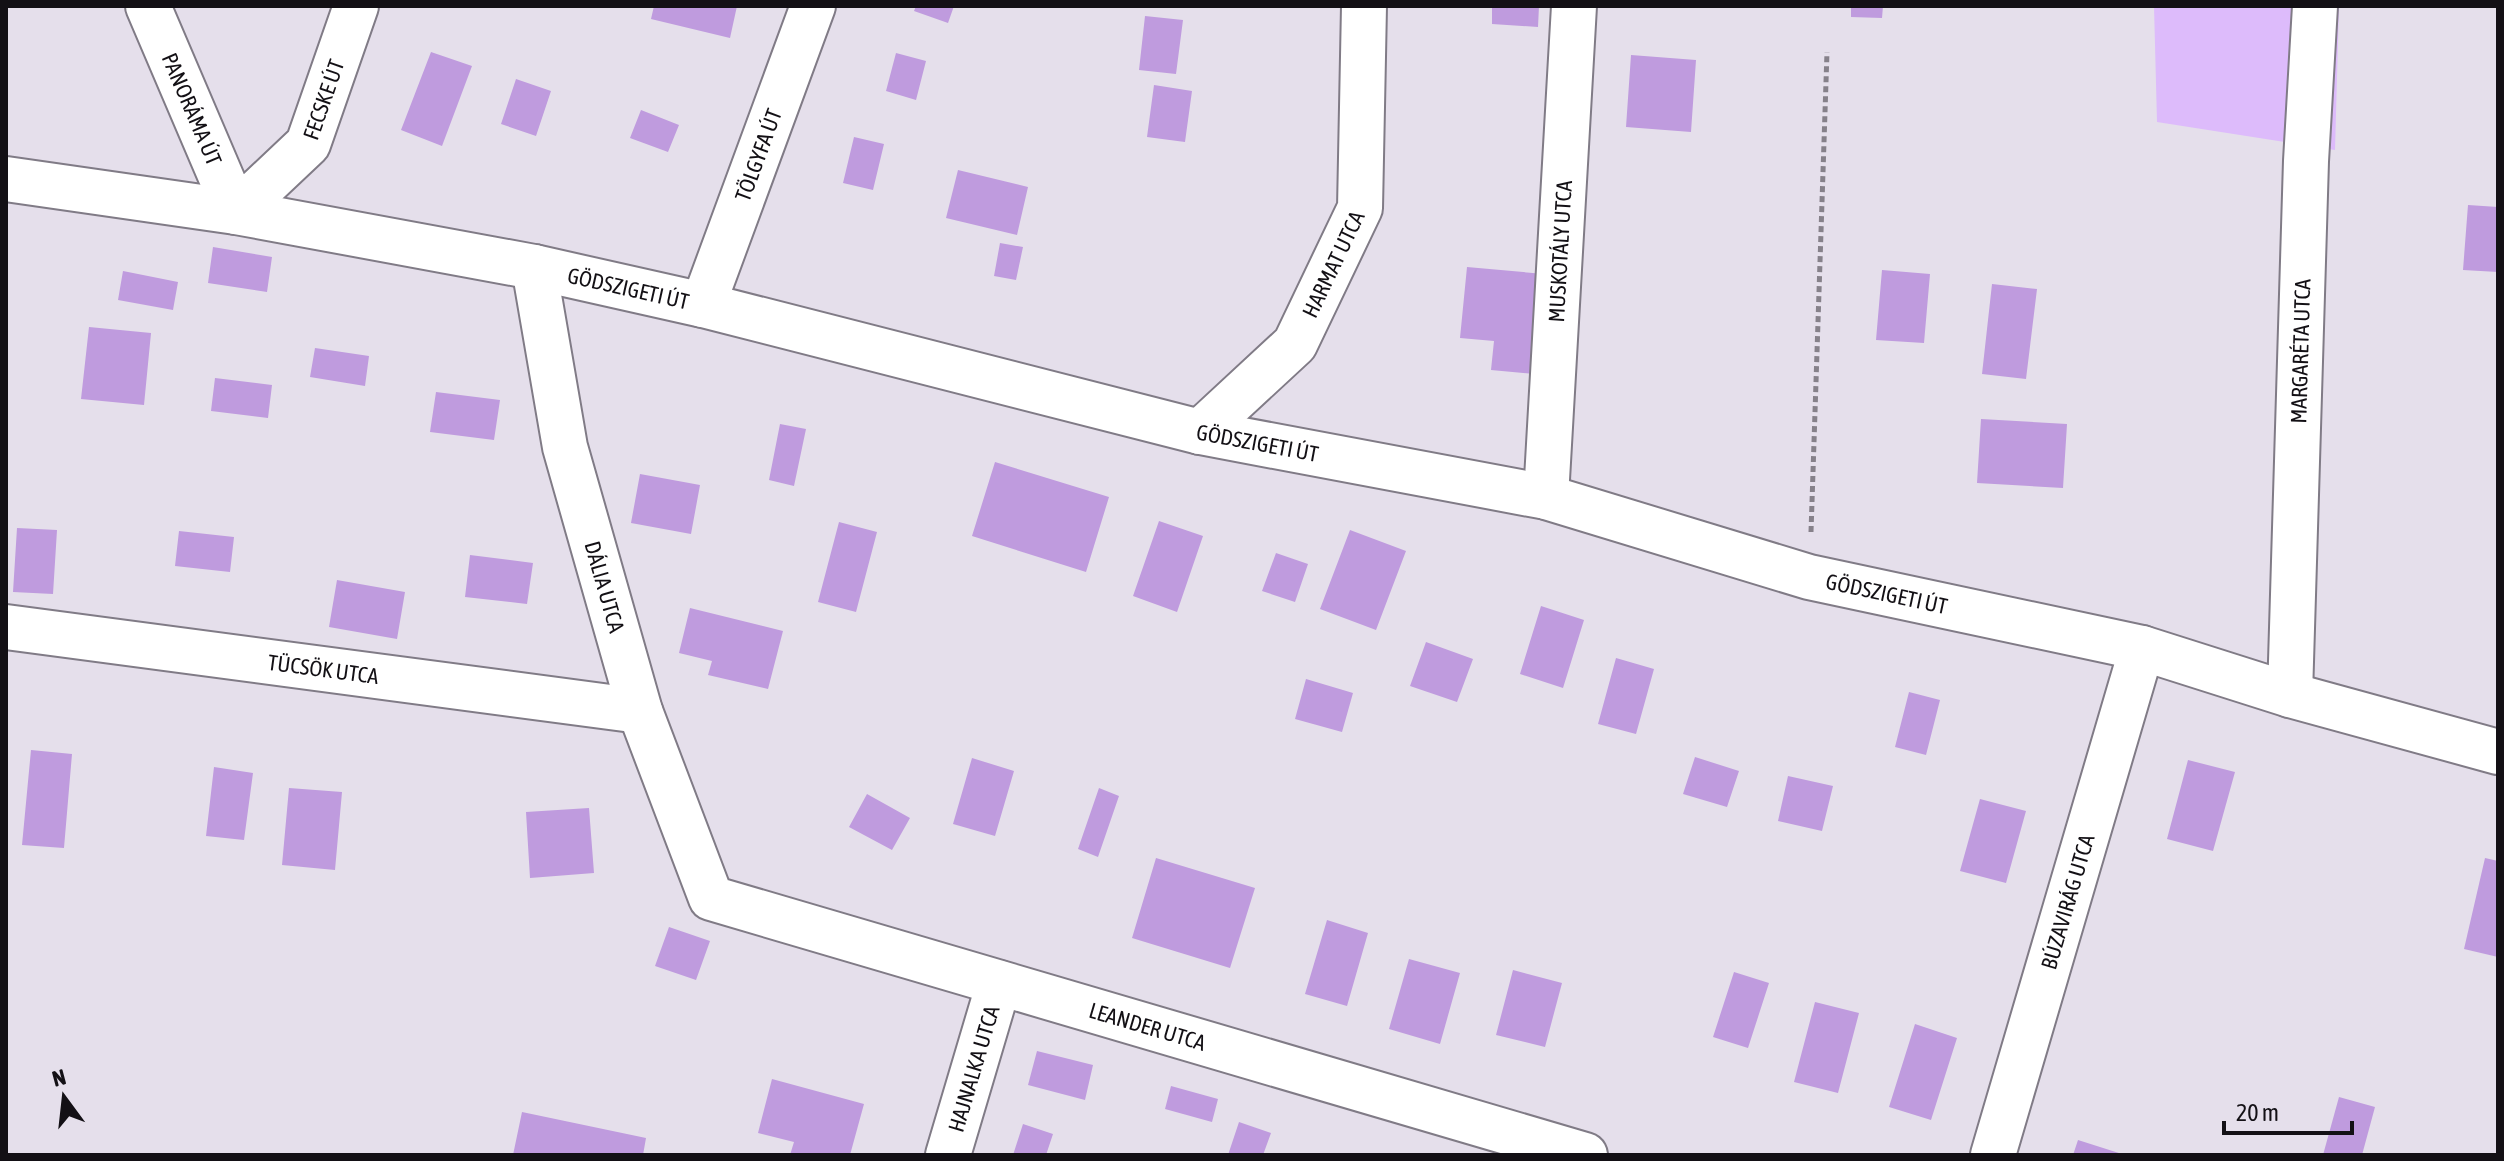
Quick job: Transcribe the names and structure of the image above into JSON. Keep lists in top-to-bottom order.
{
  "streets": {
    "street": [
      "FECSKE ÚT",
      "PANORÁMA ÚT",
      "TÖLGYFA ÚT",
      "MUSKOTÁLY UTCA",
      "HARMAT UTCA",
      "GÖDSZIGETI ÚT",
      "MARGARÉTA UTCA",
      "DÁLIA UTCA",
      "TÜCSÖK UTCA",
      "BÚZAVIRÁG UTCA",
      "LEANDER UTCA",
      "HAJNALKA UTCA"
    ]
  },
  "crossings": [
    ["FECSKE ÚT", "PANORÁMA ÚT"],
    ["FECSKE ÚT", "GÖDSZIGETI ÚT"],
    ["PANORÁMA ÚT", "GÖDSZIGETI ÚT"],
    ["TÖLGYFA ÚT", "GÖDSZIGETI ÚT"],
    ["MUSKOTÁLY UTCA", "GÖDSZIGETI ÚT"],
    ["HARMAT UTCA", "GÖDSZIGETI ÚT"],
    ["GÖDSZIGETI ÚT", "MARGARÉTA UTCA"],
    ["GÖDSZIGETI ÚT", "DÁLIA UTCA"],
    ["GÖDSZIGETI ÚT", "BÚZAVIRÁG UTCA"],
    ["DÁLIA UTCA", "TÜCSÖK UTCA"],
    ["DÁLIA UTCA", "LEANDER UTCA"],
    ["LEANDER UTCA", "HAJNALKA UTCA"]
  ],
  "scale_bar": "20 m",
  "north": "top"
}
